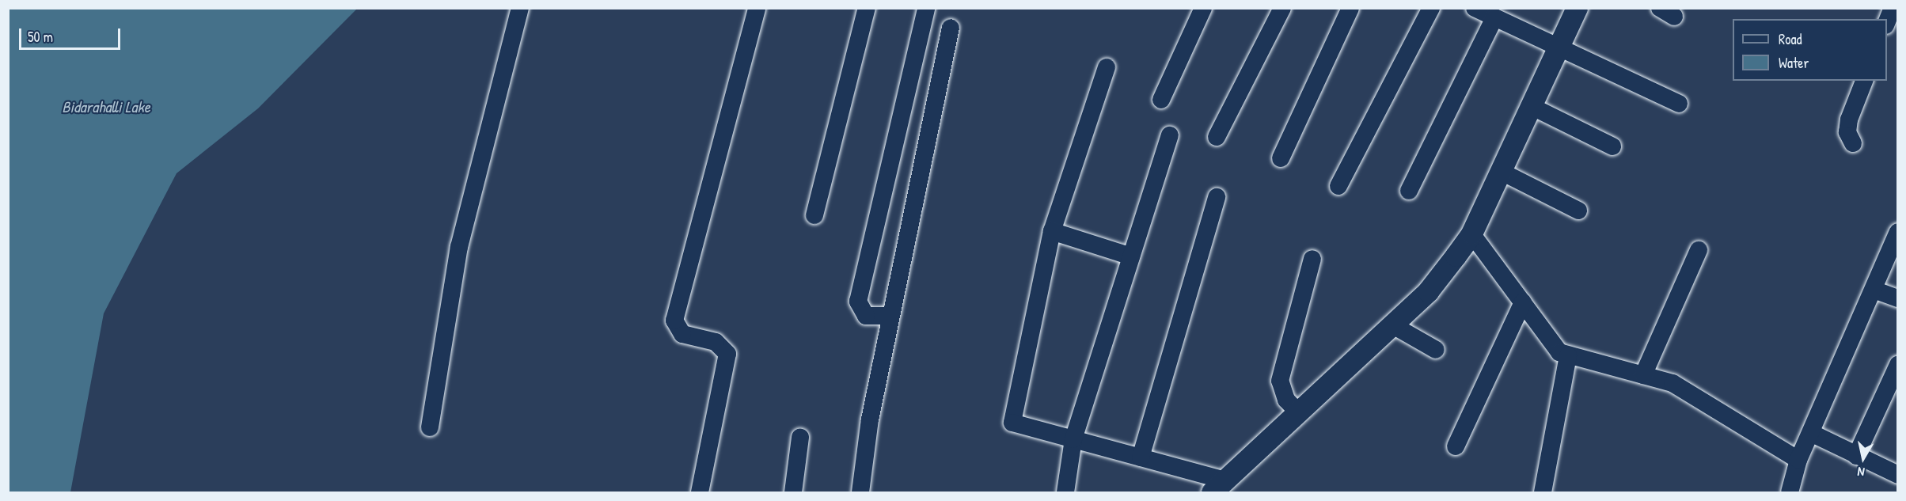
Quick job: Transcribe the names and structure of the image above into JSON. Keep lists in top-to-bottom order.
{
  "water": ["Bidarahalli Lake"],
  "legend": ["Road", "Water"],
  "scale_bar": "50 m",
  "north": "bottom"
}
